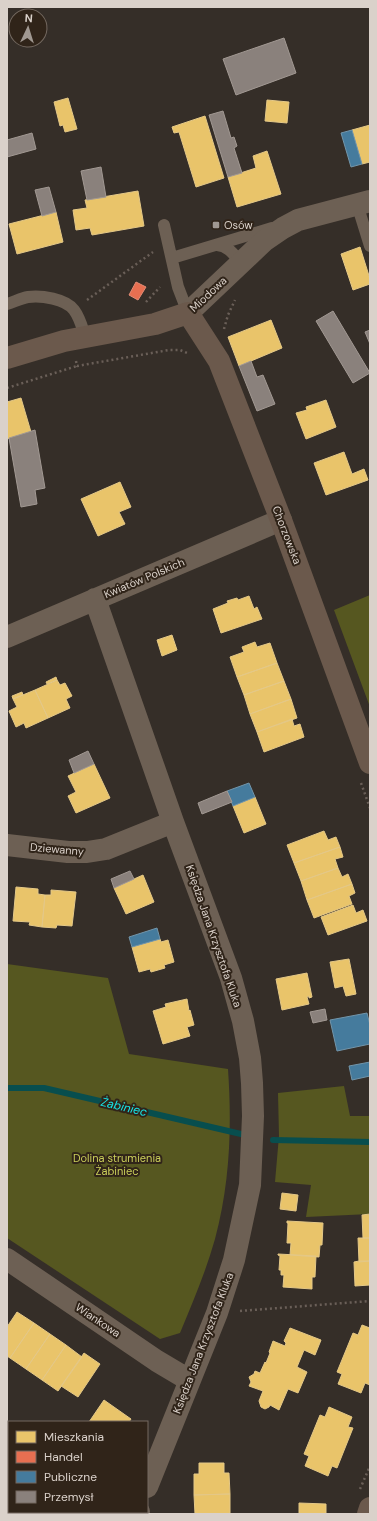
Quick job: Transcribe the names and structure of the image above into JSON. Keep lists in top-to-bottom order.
{
  "streets": {
    "street": [
      "Miodowa",
      "Chorzowska",
      "Kwiatów Polskich",
      "Dziewanny",
      "Księdza Jana Krzysztofa Kluka",
      "Wiankowa"
    ]
  },
  "crossings": [
    ["Miodowa", "Chorzowska"],
    ["Chorzowska", "Kwiatów Polskich"],
    ["Kwiatów Polskich", "Księdza Jana Krzysztofa Kluka"],
    ["Dziewanny", "Księdza Jana Krzysztofa Kluka"],
    ["Księdza Jana Krzysztofa Kluka", "Wiankowa"]
  ],
  "water": ["Żabiniec"],
  "parks": ["Dolina strumienia Żabiniec"],
  "places": {
    "transit": ["Osów"]
  },
  "legend": [
    "Mieszkania",
    "Handel",
    "Publiczne",
    "Przemysł"
  ],
  "north": "top"
}
